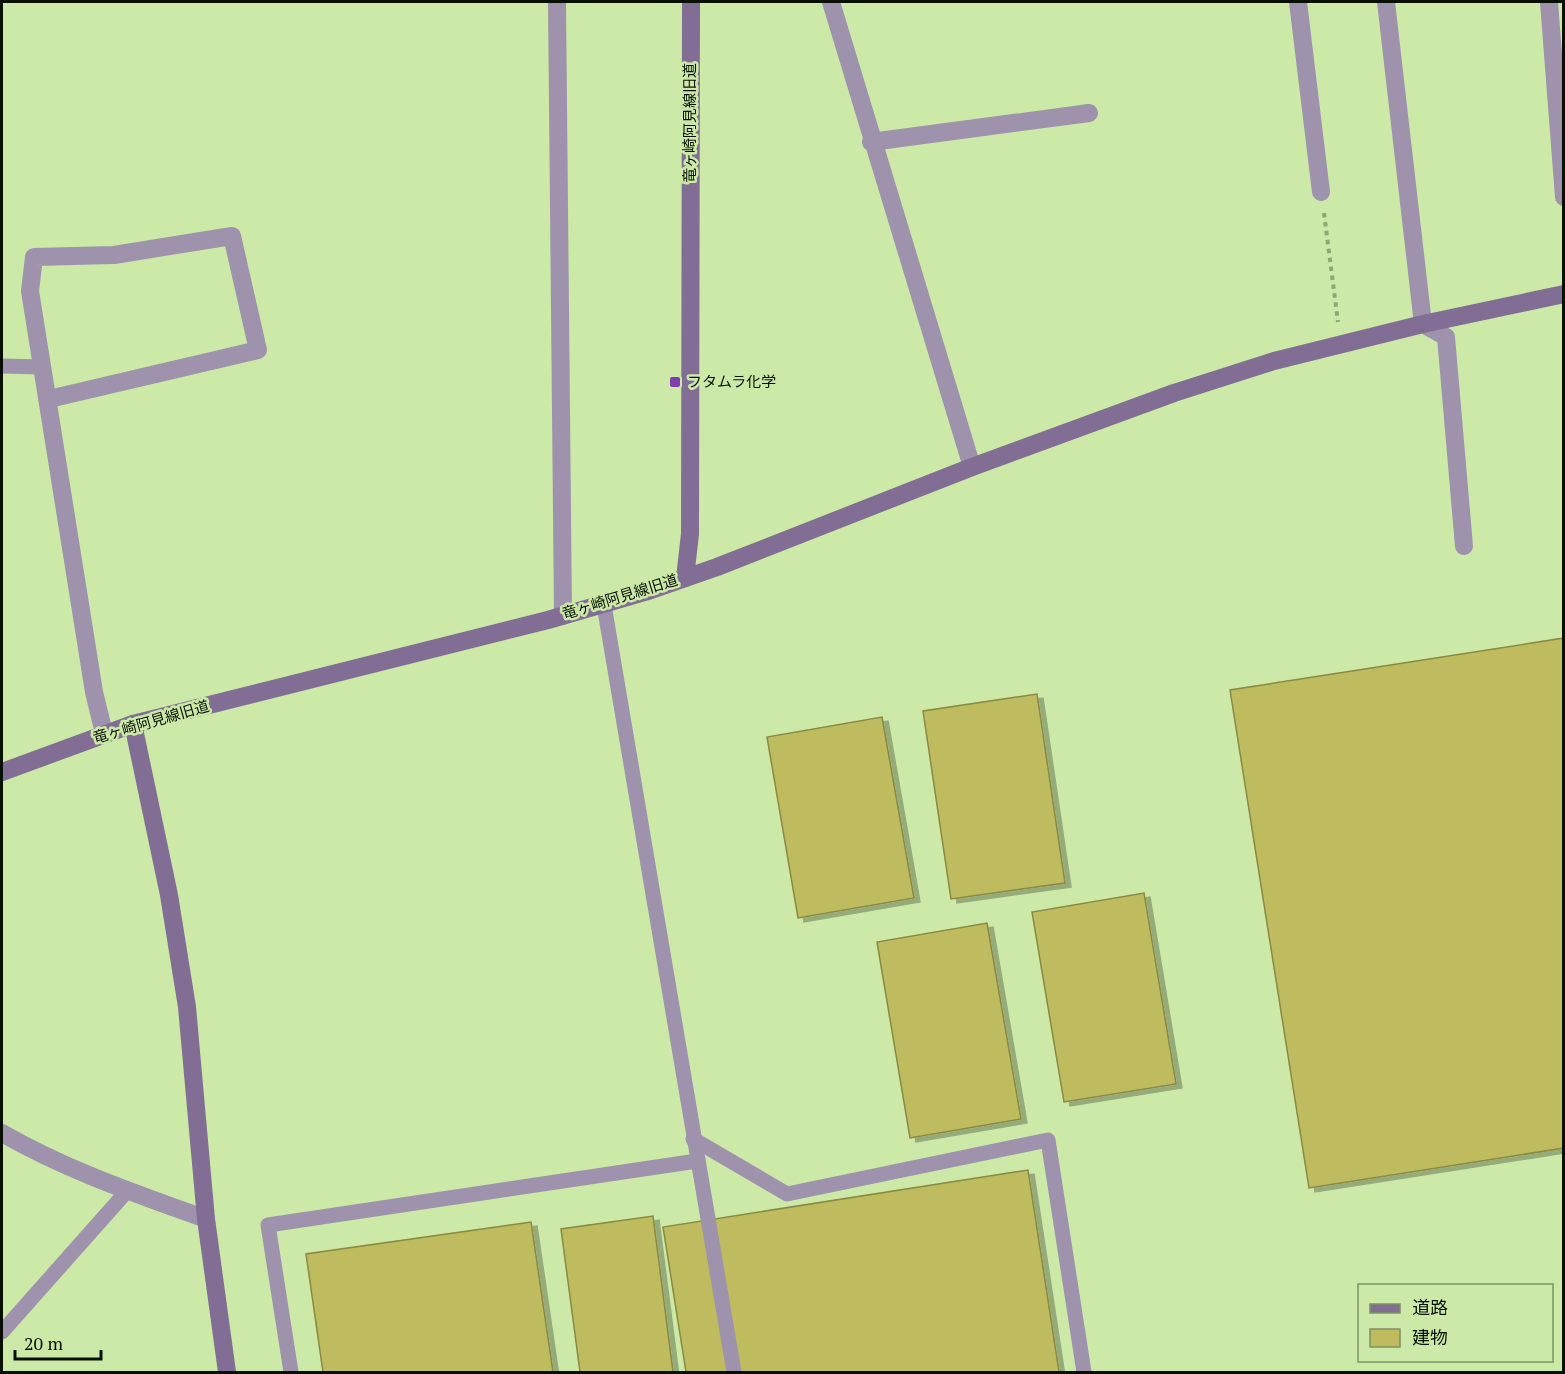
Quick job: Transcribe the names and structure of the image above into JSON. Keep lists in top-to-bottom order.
{
  "streets": {
    "street": ["竜ヶ崎阿見線旧道"]
  },
  "places": {
    "transit": ["フタムラ化学"]
  },
  "legend": ["道路", "建物"],
  "scale_bar": "20 m"
}
